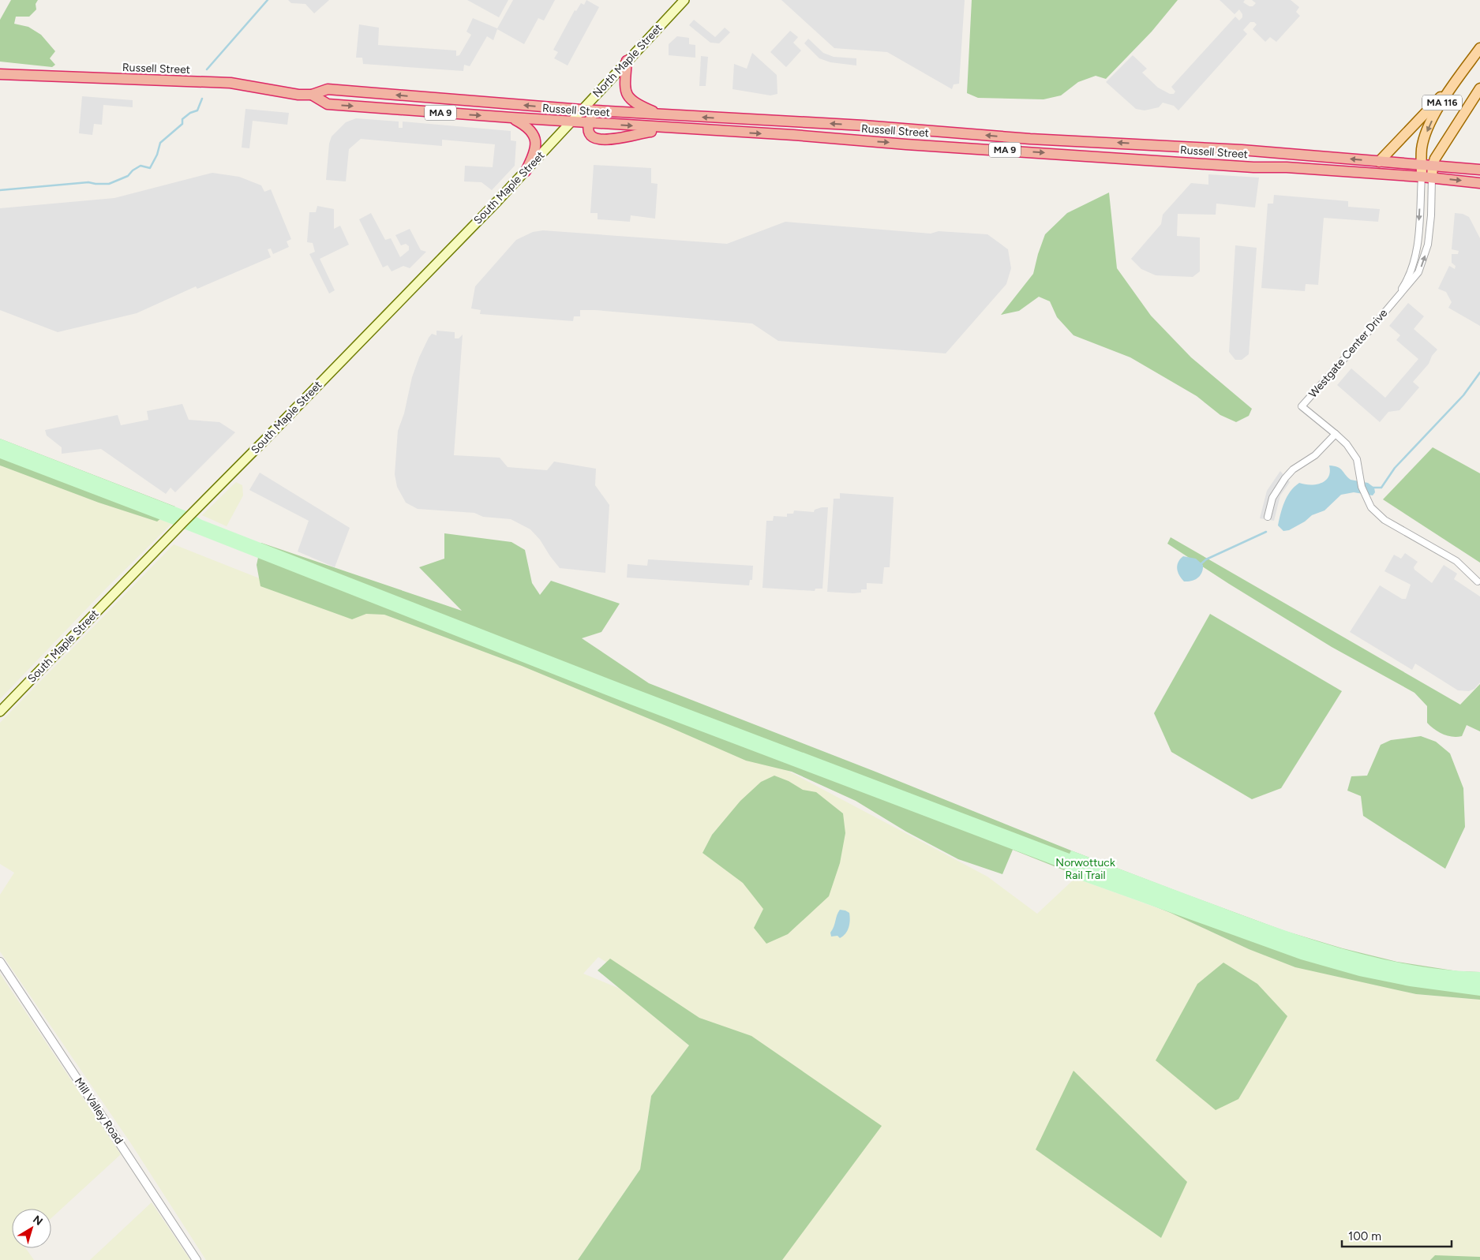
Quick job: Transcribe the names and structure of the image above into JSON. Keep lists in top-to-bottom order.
{
  "streets": {
    "highway": ["Russell Street", "MA 9"],
    "main road": ["North Maple Street", "MA 116", "South Maple Street"],
    "street": ["Westgate Center Drive", "Mill Valley Road"]
  },
  "crossings": [
    ["North Maple Street", "Russell Street"],
    ["North Maple Street", "South Maple Street"],
    ["Russell Street", "MA 116"],
    ["Russell Street", "South Maple Street"],
    ["Russell Street", "Westgate Center Drive"],
    ["MA 116", "Westgate Center Drive"]
  ],
  "parks": ["Norwottuck Rail Trail"],
  "scale_bar": "100 m",
  "north": "top right"
}
